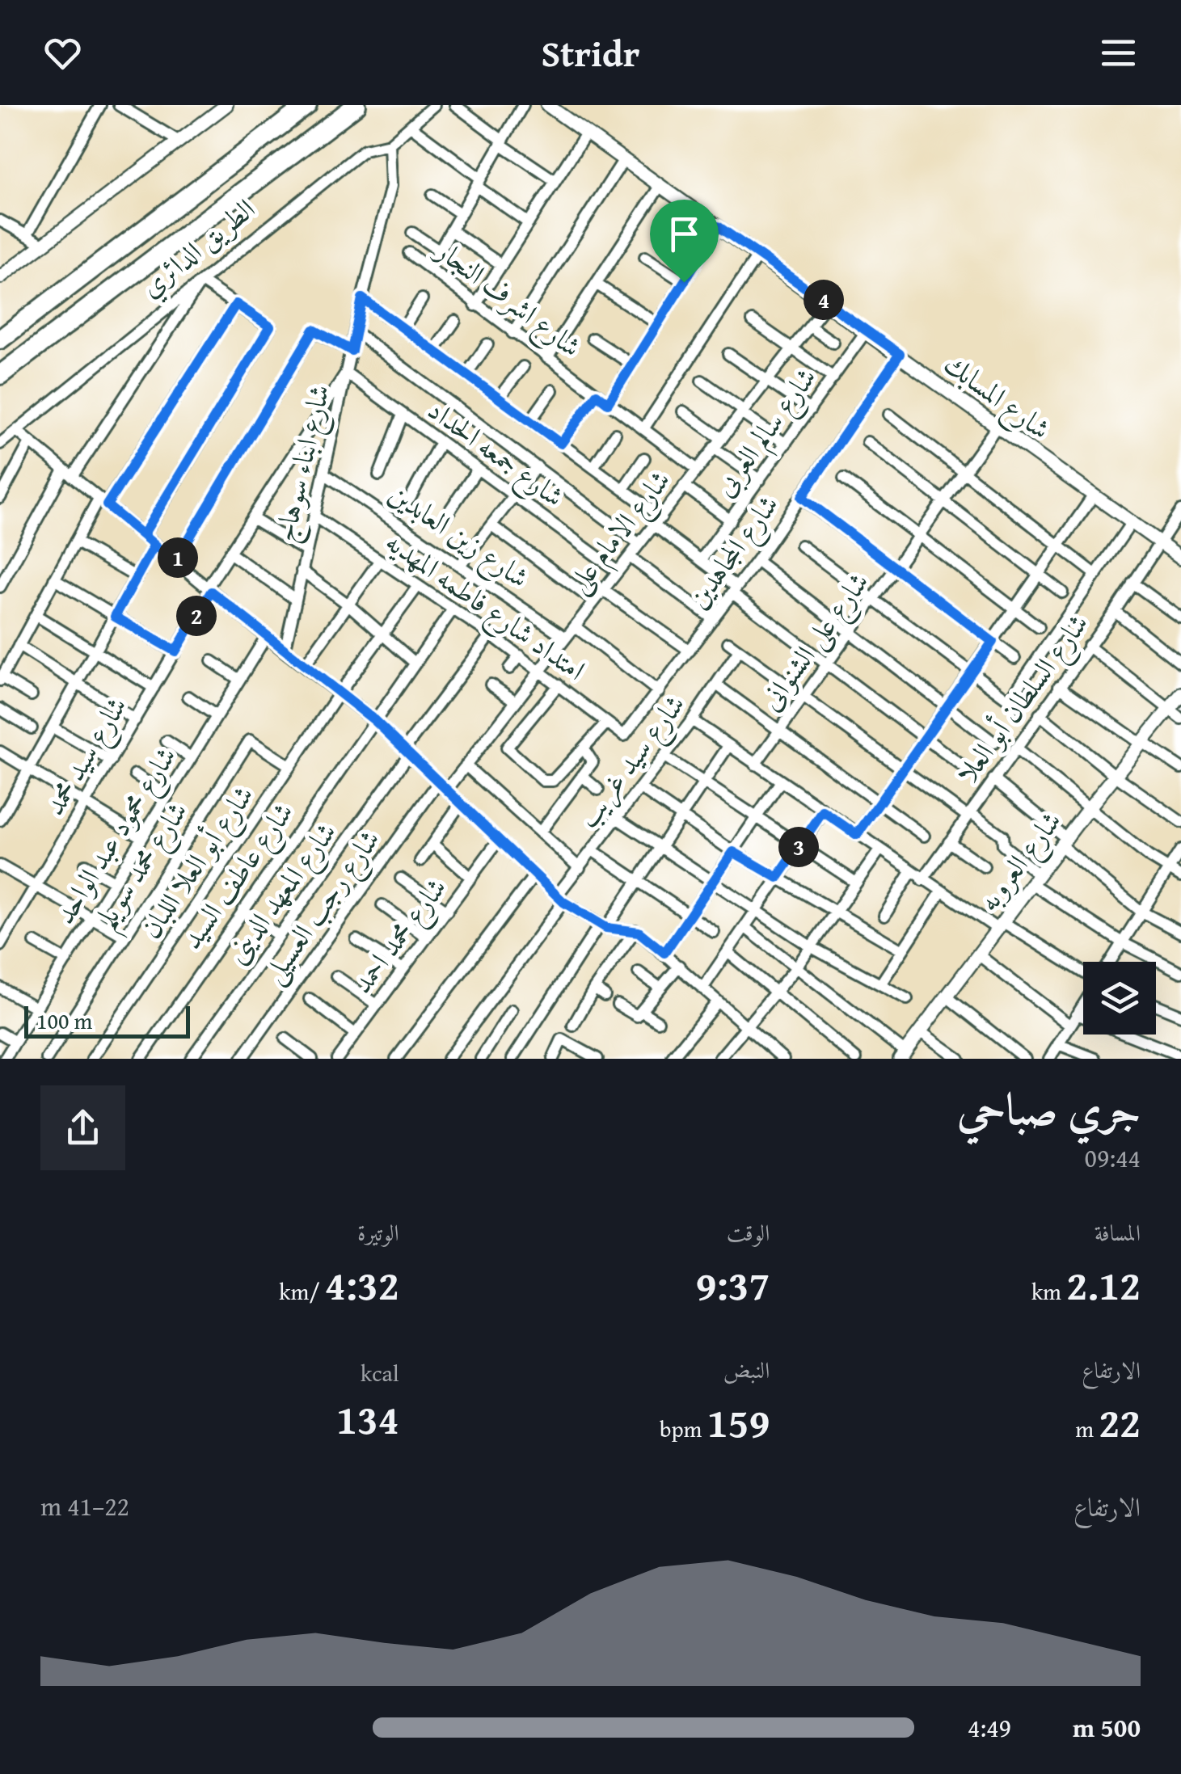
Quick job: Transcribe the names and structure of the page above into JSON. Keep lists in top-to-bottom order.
{
  "streets": {
    "highway": ["الطريق الدائري"],
    "street": [
      "شارع اشرف النجار",
      "شارع المسابك",
      "شارع سالم العربى",
      "شارع جمعه الحداد",
      "شارع ابناء سوهاج",
      "شارع الامام على",
      "شارع زين العابدين",
      "شارع المجاهدين",
      "امتداد شارع فاطمه المهديه",
      "شارع على الشنوانى",
      "شارع السلطان أبو العلا",
      "شارع سيد محمد",
      "شارع سيد غريب",
      "شارع محمود عبد الواحد",
      "شارع العروبه",
      "شارع أبو العلا اللبان",
      "شارع محمد سويلم",
      "شارع عاطف السيد",
      "شارع المعهد الدينى",
      "شارع رجب العسيلى",
      "شارع محمد احمد"
    ]
  },
  "crossings": [
    ["الطريق الدائري", "شارع ابناء سوهاج"],
    ["شارع اشرف النجار", "شارع الامام على"],
    ["شارع المسابك", "شارع سالم العربى"],
    ["شارع المسابك", "شارع الامام على"],
    ["شارع المسابك", "شارع المجاهدين"],
    ["شارع المسابك", "شارع على الشنوانى"],
    ["شارع المسابك", "شارع السلطان أبو العلا"],
    ["شارع جمعه الحداد", "شارع ابناء سوهاج"],
    ["شارع جمعه الحداد", "شارع الامام على"],
    ["شارع جمعه الحداد", "شارع سيد محمد"],
    ["شارع ابناء سوهاج", "شارع زين العابدين"],
    ["شارع ابناء سوهاج", "امتداد شارع فاطمه المهديه"],
    ["شارع ابناء سوهاج", "شارع سيد محمد"],
    ["شارع الامام على", "شارع زين العابدين"],
    ["شارع الامام على", "امتداد شارع فاطمه المهديه"],
    ["شارع الامام على", "شارع رجب العسيلى"],
    ["شارع المجاهدين", "امتداد شارع فاطمه المهديه"],
    ["امتداد شارع فاطمه المهديه", "شارع أبو العلا اللبان"],
    ["امتداد شارع فاطمه المهديه", "شارع عاطف السيد"],
    ["امتداد شارع فاطمه المهديه", "شارع المعهد الدينى"],
    ["شارع أبو العلا اللبان", "شارع محمد سويلم"]
  ],
  "scale_bar": "100 m",
  "page": {
    "header": "Stridr",
    "pins": [
      "4",
      "1",
      "2",
      "3"
    ],
    "scale": "100 m",
    "heading": ["جري صباحي", "09:44"],
    "stats": [
      ["المسافة", "2.12 km"],
      ["الوقت", "9:37"],
      ["الوتيرة", "4:32 /km"],
      ["الارتفاع", "22 m"],
      ["النبض", "159 bpm"],
      ["kcal", "134"]
    ],
    "chart": ["الارتفاع", "22–41 m"],
    "list": [
      {
        "name": "500 m",
        "note": "4:49"
      }
    ]
  }
}
